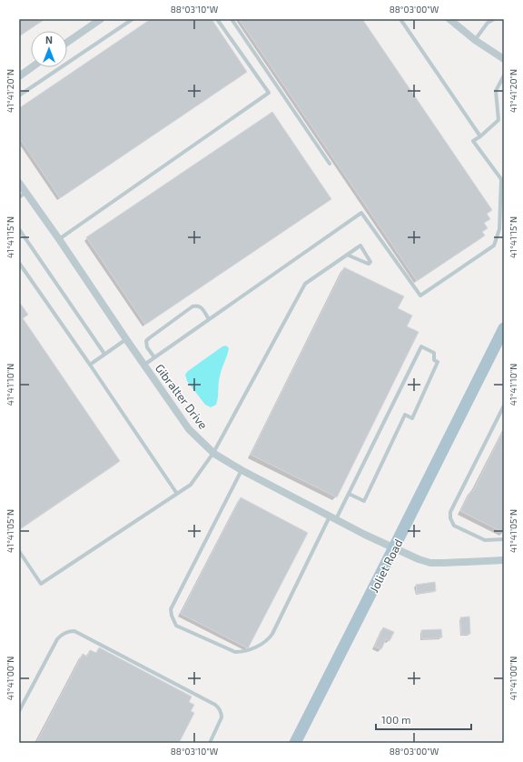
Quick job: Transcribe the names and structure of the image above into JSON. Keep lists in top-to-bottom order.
{
  "streets": {
    "main road": ["Joliet Road"],
    "street": ["Gibralter Drive"]
  },
  "crossings": [
    ["Gibralter Drive", "Joliet Road"]
  ],
  "scale_bar": "100 m",
  "north": "top",
  "coordinates": [
    "88°03'10\"W",
    "88°03'00\"W",
    "41°41'20\"N",
    "41°41'15\"N",
    "41°41'10\"N",
    "41°41'05\"N",
    "41°41'00\"N"
  ]
}
